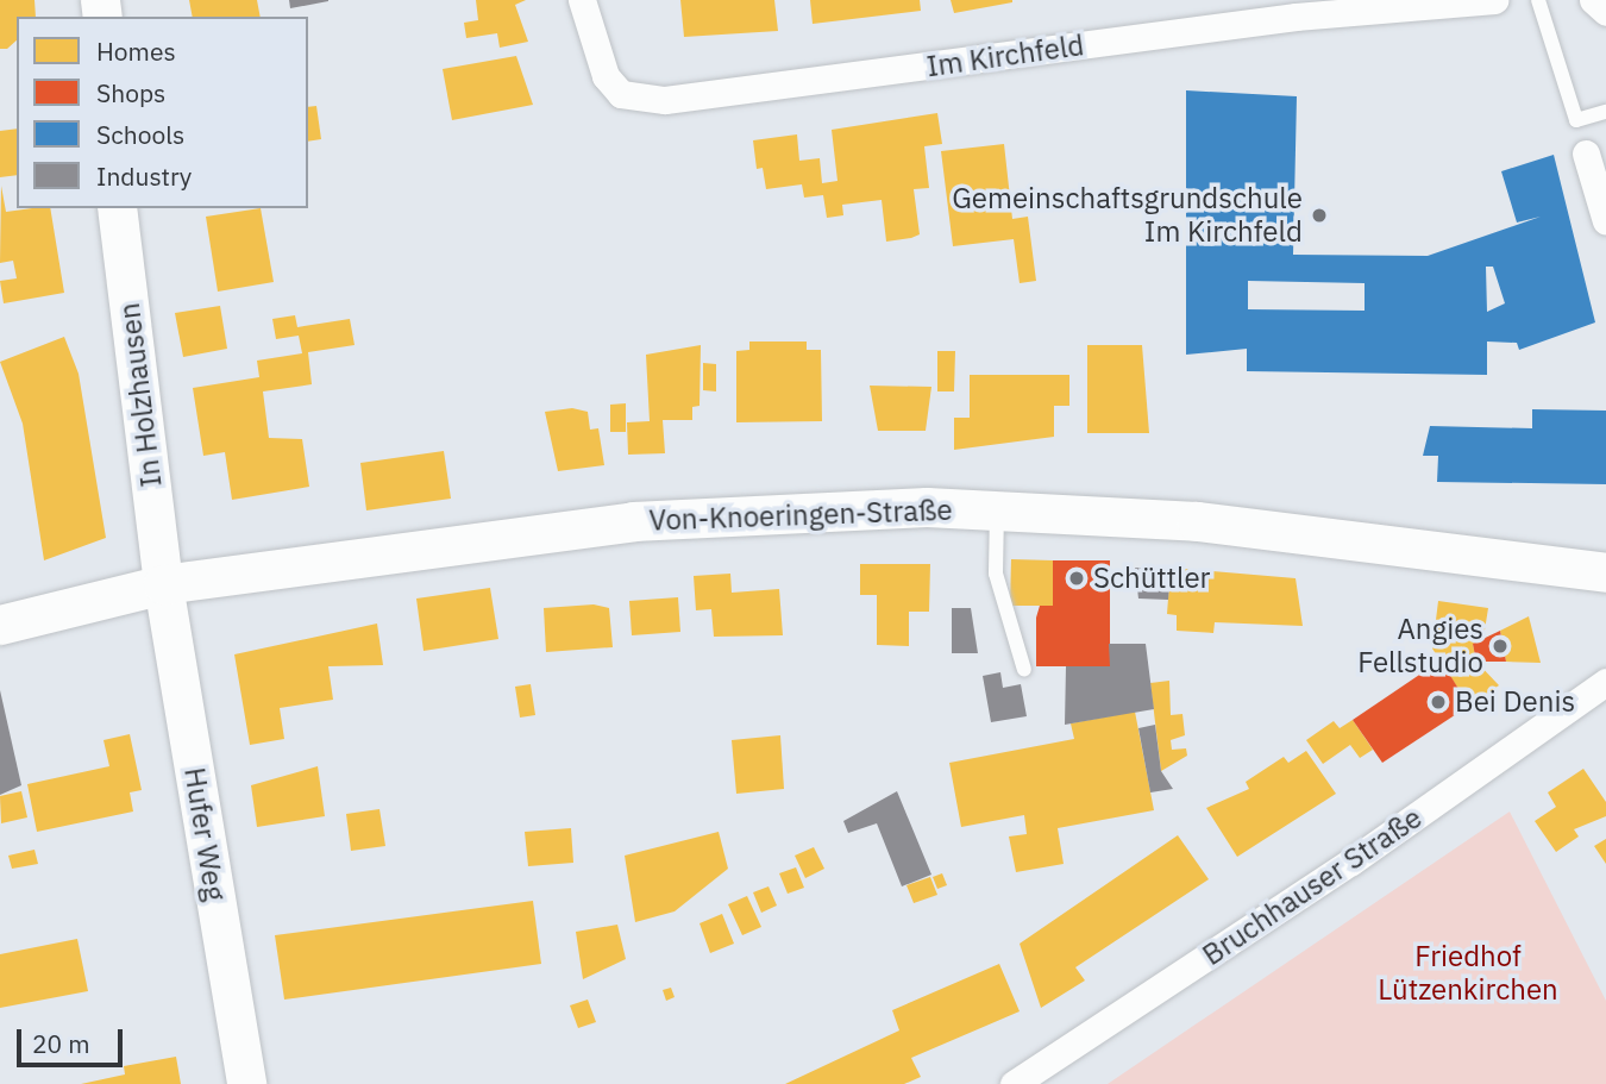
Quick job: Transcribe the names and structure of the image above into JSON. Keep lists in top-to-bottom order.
{
  "streets": {
    "main road": ["In Holzhausen", "Von-Knoeringen-Straße", "Hufer Weg"],
    "street": ["Im Kirchfeld", "Bruchhauser Straße"]
  },
  "crossings": [
    ["In Holzhausen", "Von-Knoeringen-Straße"],
    ["In Holzhausen", "Hufer Weg"],
    ["Von-Knoeringen-Straße", "Hufer Weg"]
  ],
  "parks": ["Friedhof Lützenkirchen"],
  "places": [
    "Gemeinschaftsgrundschule Im Kirchfeld",
    "Schüttler",
    "Angies Fellstudio",
    "Bei Denis"
  ],
  "legend": [
    "Homes",
    "Shops",
    "Schools",
    "Industry"
  ],
  "scale_bar": "20 m"
}
